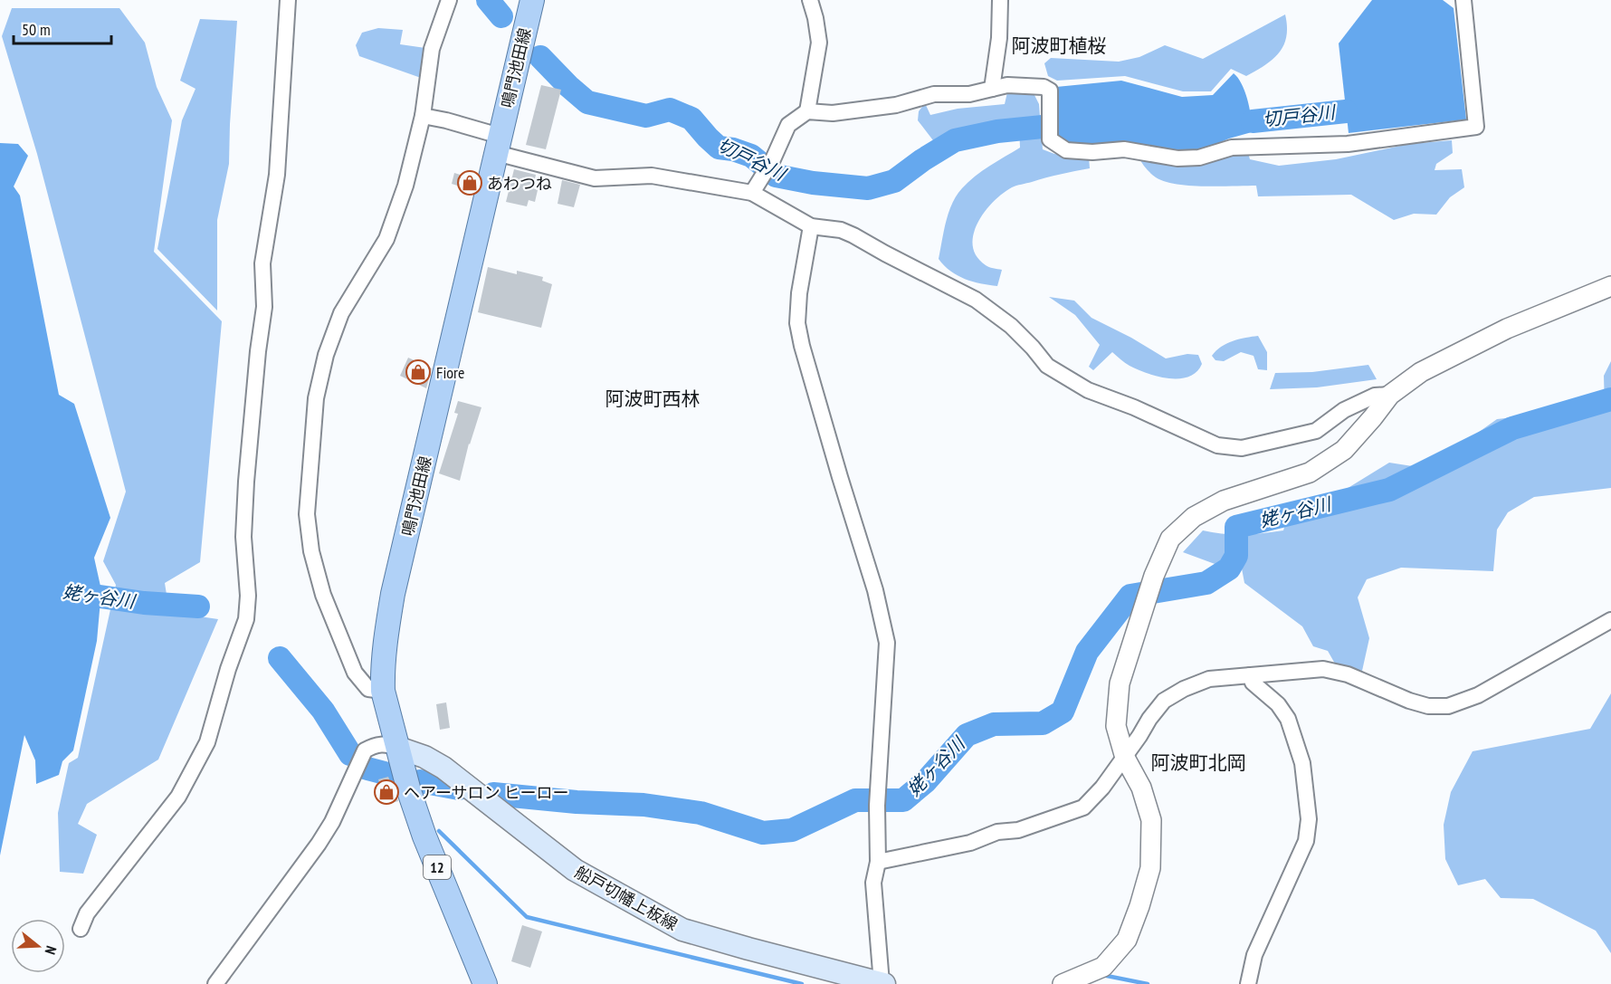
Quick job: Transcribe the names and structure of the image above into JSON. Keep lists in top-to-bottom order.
{
  "streets": {
    "main road": ["鳴門池田線", "12", "船戸切幡上板線"]
  },
  "crossings": [
    ["鳴門池田線", "船戸切幡上板線"]
  ],
  "districts": ["阿波町植桜", "阿波町西林", "阿波町北岡"],
  "water": ["切戸谷川", "姥ヶ谷川"],
  "places": {
    "shop": ["あわつね", "Fiore", "ヘアーサロン ヒーロー"]
  },
  "scale_bar": "50 m",
  "north": "right"
}
